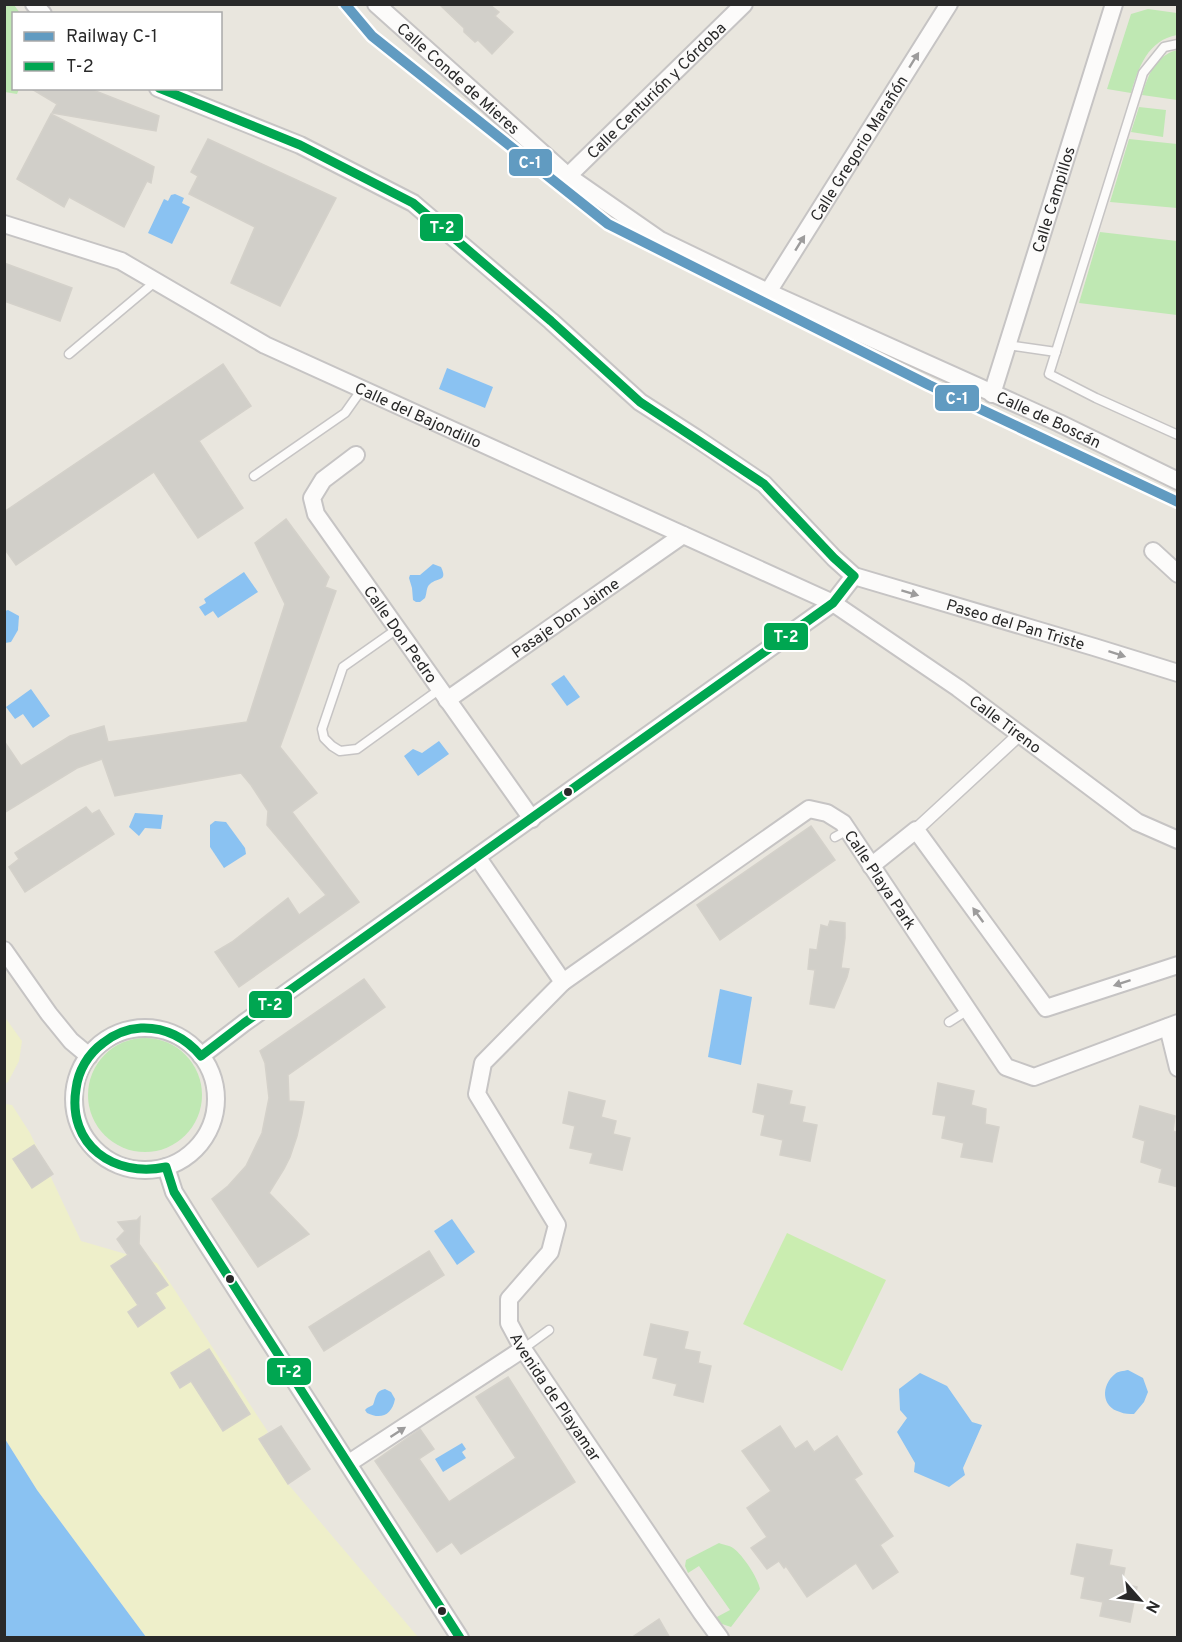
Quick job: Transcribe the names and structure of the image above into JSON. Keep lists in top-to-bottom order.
{
  "streets": {
    "street": [
      "Calle Conde de Mieres",
      "Calle Centurión y Córdoba",
      "Calle Gregorio Marañón",
      "Calle Campillos",
      "Calle del Bajondillo",
      "Calle de Boscán",
      "Pasaje Don Jaime",
      "Paseo del Pan Triste",
      "Calle Don Pedro",
      "Calle Tireno",
      "Calle Playa Park",
      "Avenida de Playamar"
    ]
  },
  "crossings": [
    ["Calle Conde de Mieres", "Calle Centurión y Córdoba"],
    ["Calle Conde de Mieres", "Calle de Boscán"],
    ["Calle Centurión y Córdoba", "Calle de Boscán"],
    ["Calle Gregorio Marañón", "Calle de Boscán"],
    ["Calle Campillos", "Calle de Boscán"],
    ["Calle del Bajondillo", "Pasaje Don Jaime"],
    ["Calle del Bajondillo", "Calle Tireno"],
    ["Pasaje Don Jaime", "Calle Don Pedro"],
    ["Calle Playa Park", "Avenida de Playamar"]
  ],
  "one_way": ["Calle Gregorio Marañón", "Paseo del Pan Triste"],
  "lines": ["rail line C-1", "transit line T-2"],
  "legend": ["Railway C-1", "T-2"],
  "north": "bottom right"
}
